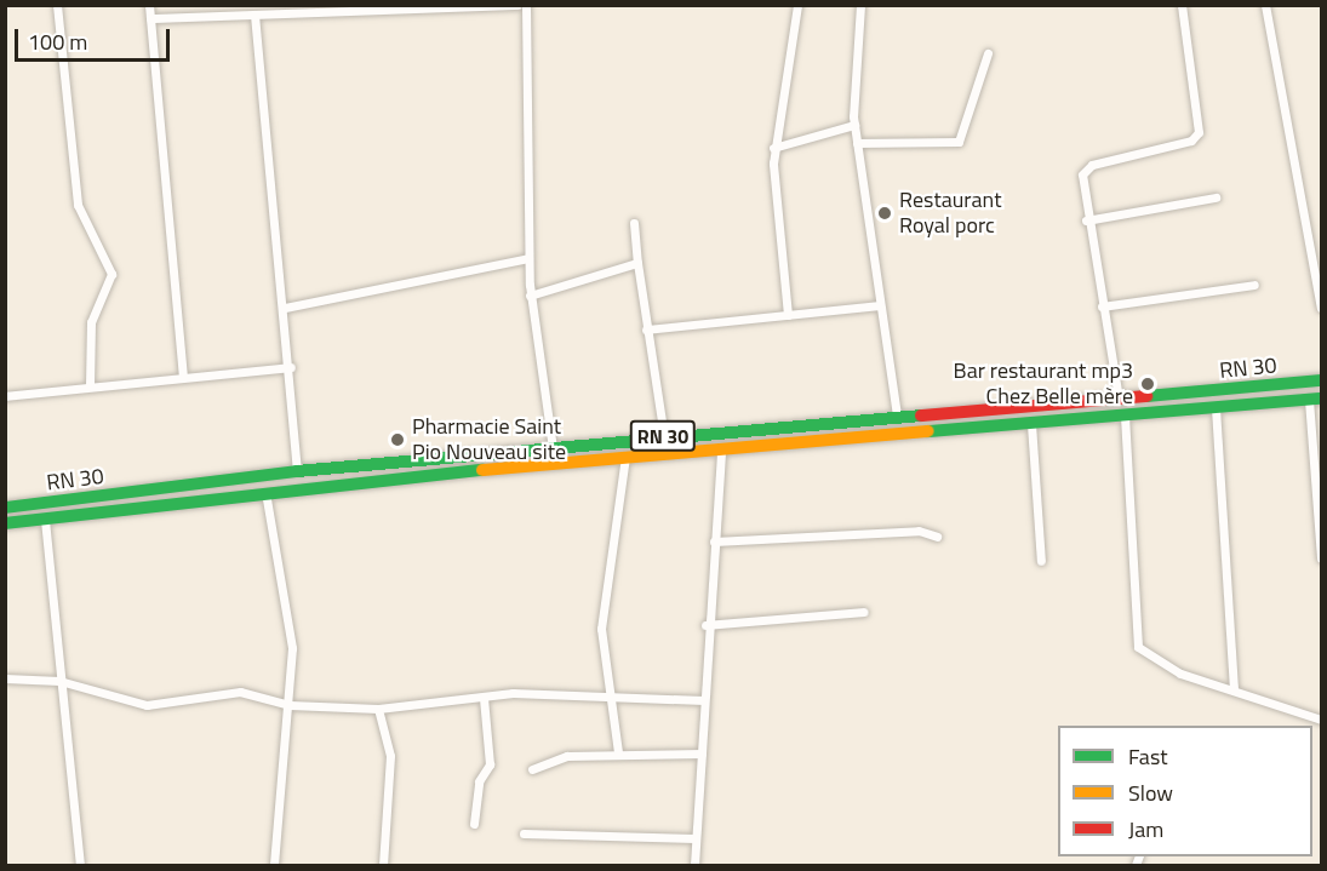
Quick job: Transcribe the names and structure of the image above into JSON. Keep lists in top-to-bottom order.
{
  "streets": {
    "main road": ["RN 30"]
  },
  "places": ["Restaurant Royal porc", "Bar restaurant mp3 Chez Belle mère", "Pharmacie Saint Pio Nouveau site"],
  "legend": ["Fast", "Slow", "Jam"],
  "scale_bar": "100 m"
}
